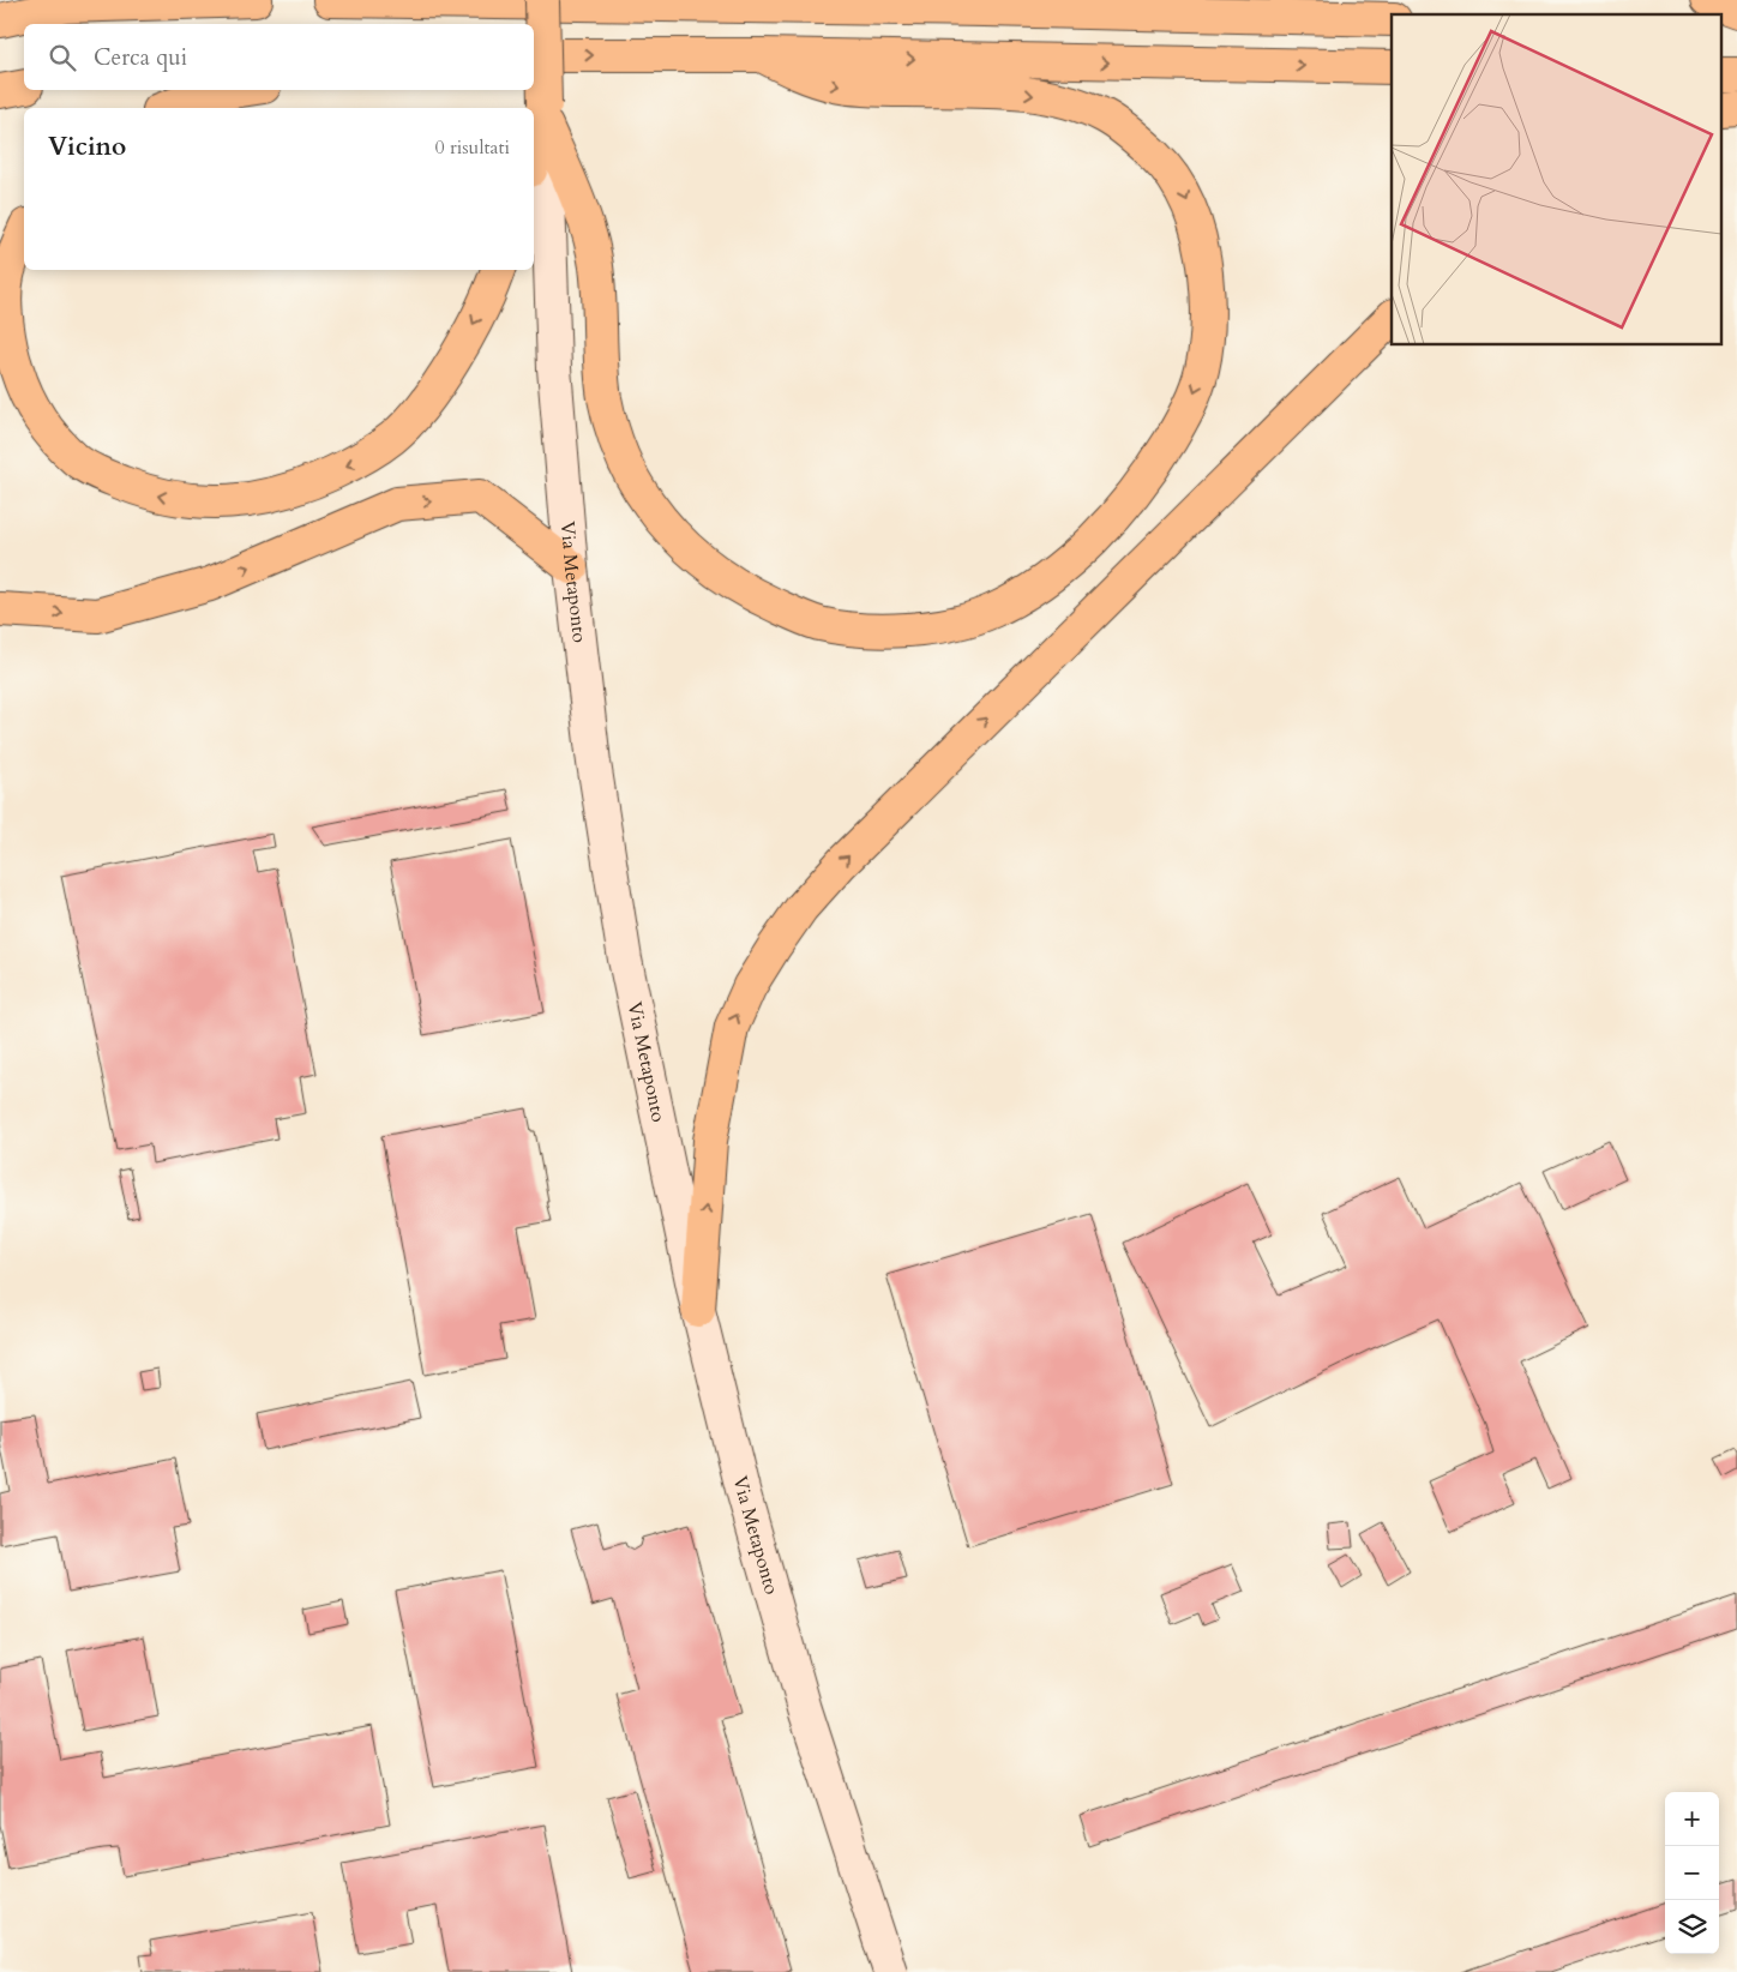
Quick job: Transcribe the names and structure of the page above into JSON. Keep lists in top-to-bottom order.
{
  "streets": {
    "main road": ["Via Metaponto"]
  },
  "page": {
    "search": "Cerca qui",
    "heading": ["Vicino", "0 risultati"],
    "map_buttons": ["+", "−"]
  }
}
